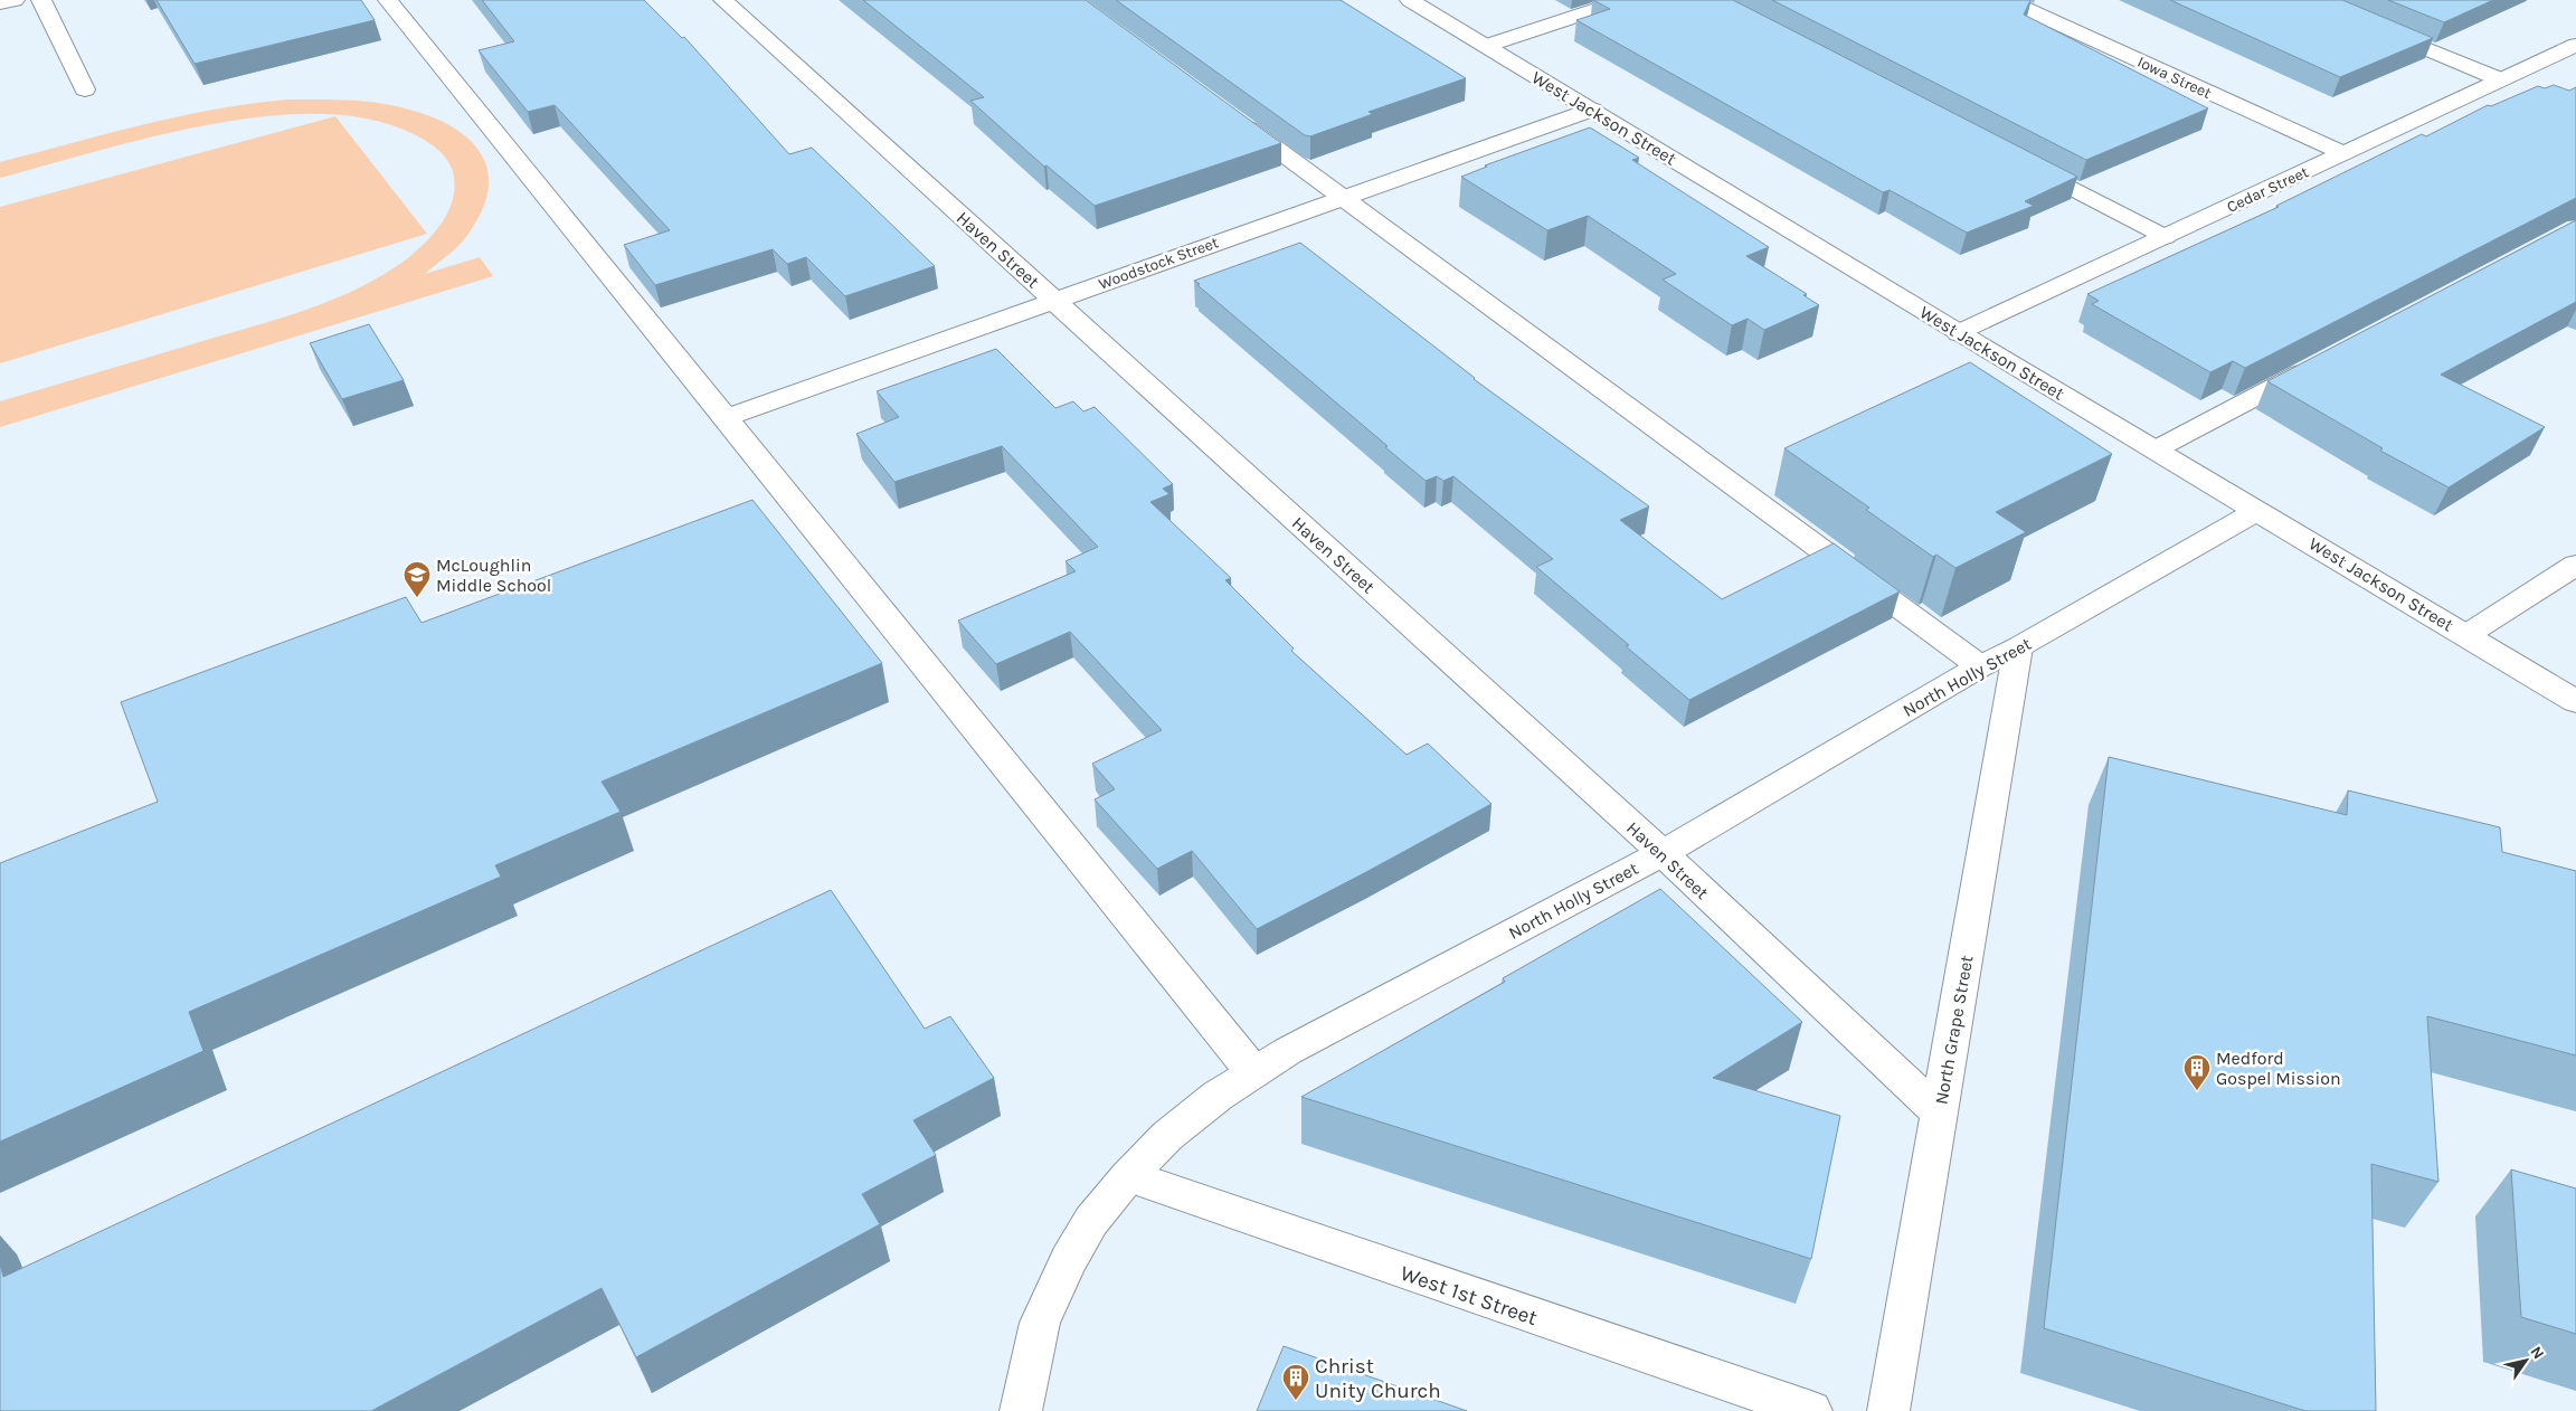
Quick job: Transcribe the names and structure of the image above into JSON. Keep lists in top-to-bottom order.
{
  "streets": {
    "street": [
      "Iowa Street",
      "West Jackson Street",
      "Cedar Street",
      "Haven Street",
      "Woodstock Street",
      "North Holly Street",
      "North Grape Street",
      "West 1st Street"
    ]
  },
  "crossings": [
    ["Iowa Street", "Cedar Street"],
    ["West Jackson Street", "Cedar Street"],
    ["West Jackson Street", "Woodstock Street"],
    ["West Jackson Street", "North Holly Street"],
    ["Haven Street", "Woodstock Street"],
    ["Haven Street", "North Holly Street"],
    ["Haven Street", "North Grape Street"],
    ["North Holly Street", "North Grape Street"],
    ["North Holly Street", "West 1st Street"]
  ],
  "places": {
    "school or university": ["McLoughlin Middle School"],
    "building": ["Medford Gospel Mission", "Christ Unity Church"]
  },
  "north": "top right"
}
